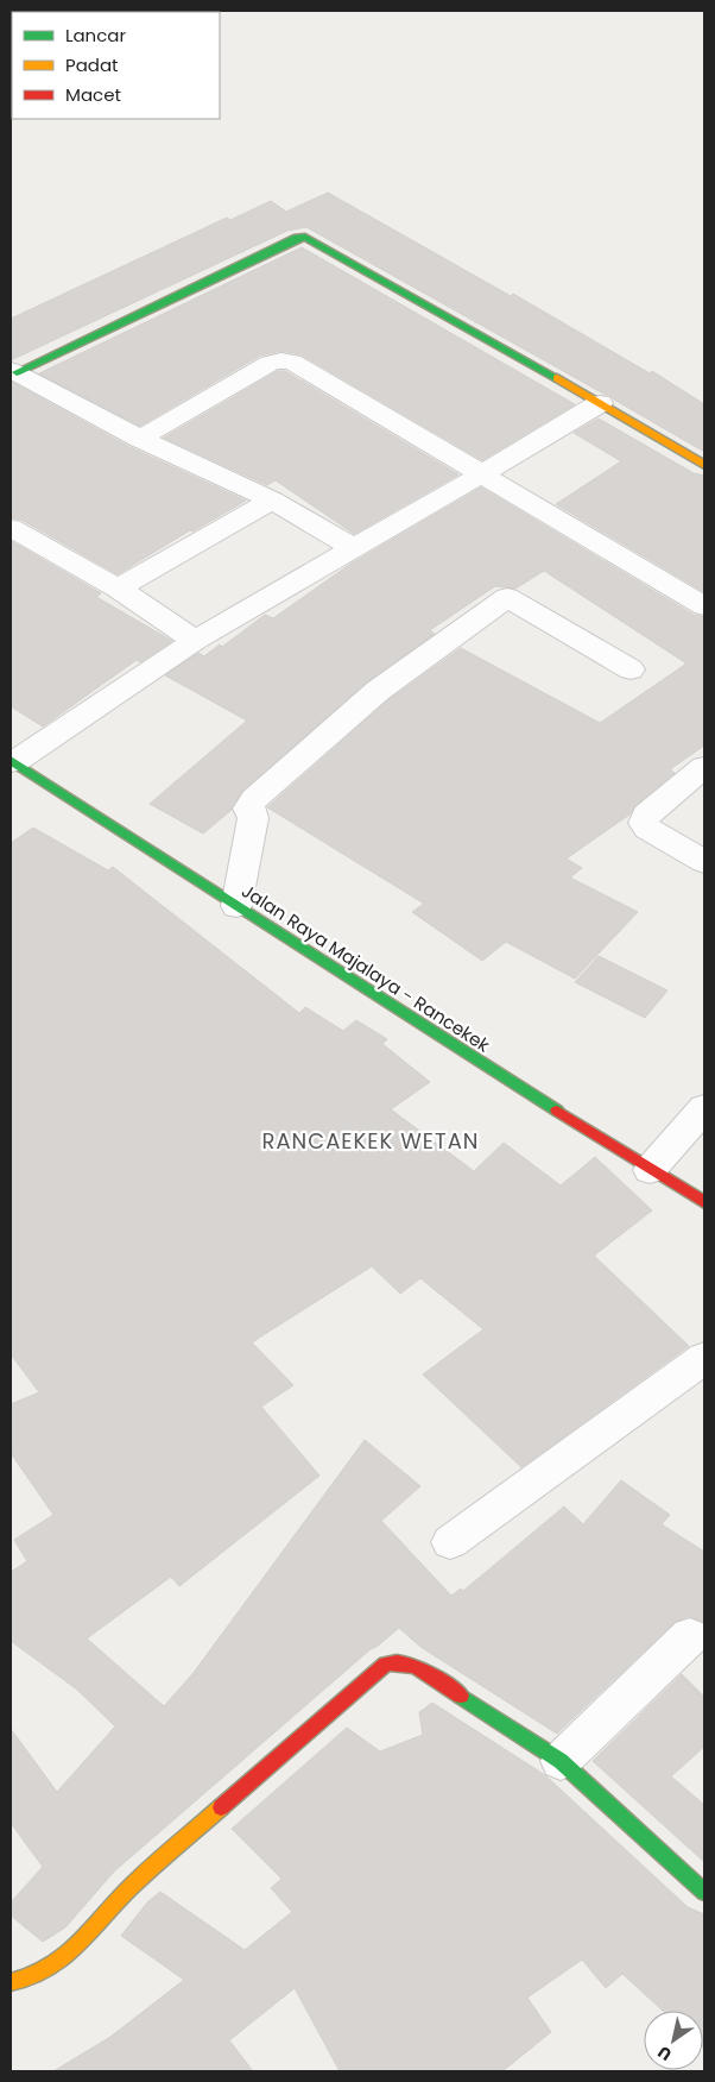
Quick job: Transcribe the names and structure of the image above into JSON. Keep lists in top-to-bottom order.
{
  "streets": {
    "street": ["Jalan Raya Majalaya - Rancekek"]
  },
  "districts": ["RANCAEKEK WETAN"],
  "legend": ["Lancar", "Padat", "Macet"],
  "north": "bottom left"
}
